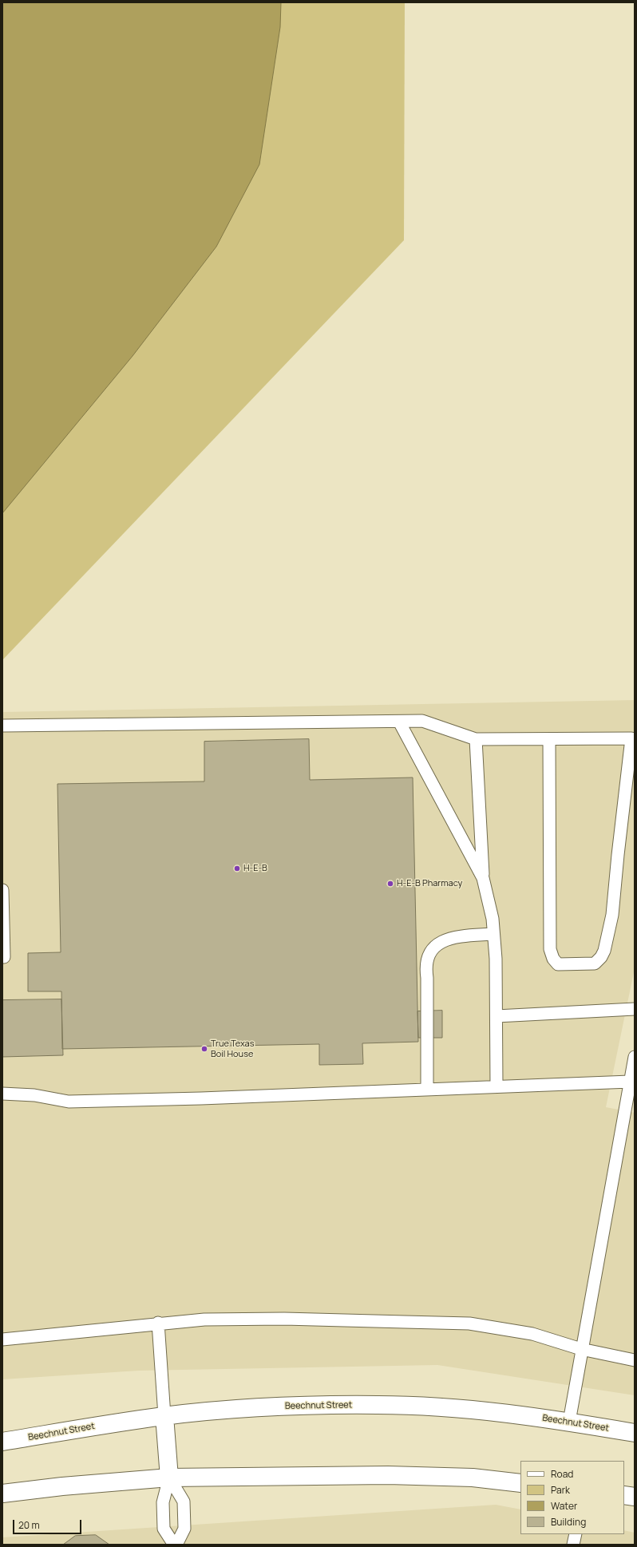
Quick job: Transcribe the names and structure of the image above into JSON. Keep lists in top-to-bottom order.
{
  "streets": {
    "main road": ["Beechnut Street"]
  },
  "places": ["H-E-B", "H-E-B Pharmacy", "True Texas Boil House"],
  "legend": [
    "Road",
    "Park",
    "Water",
    "Building"
  ],
  "scale_bar": "20 m"
}
